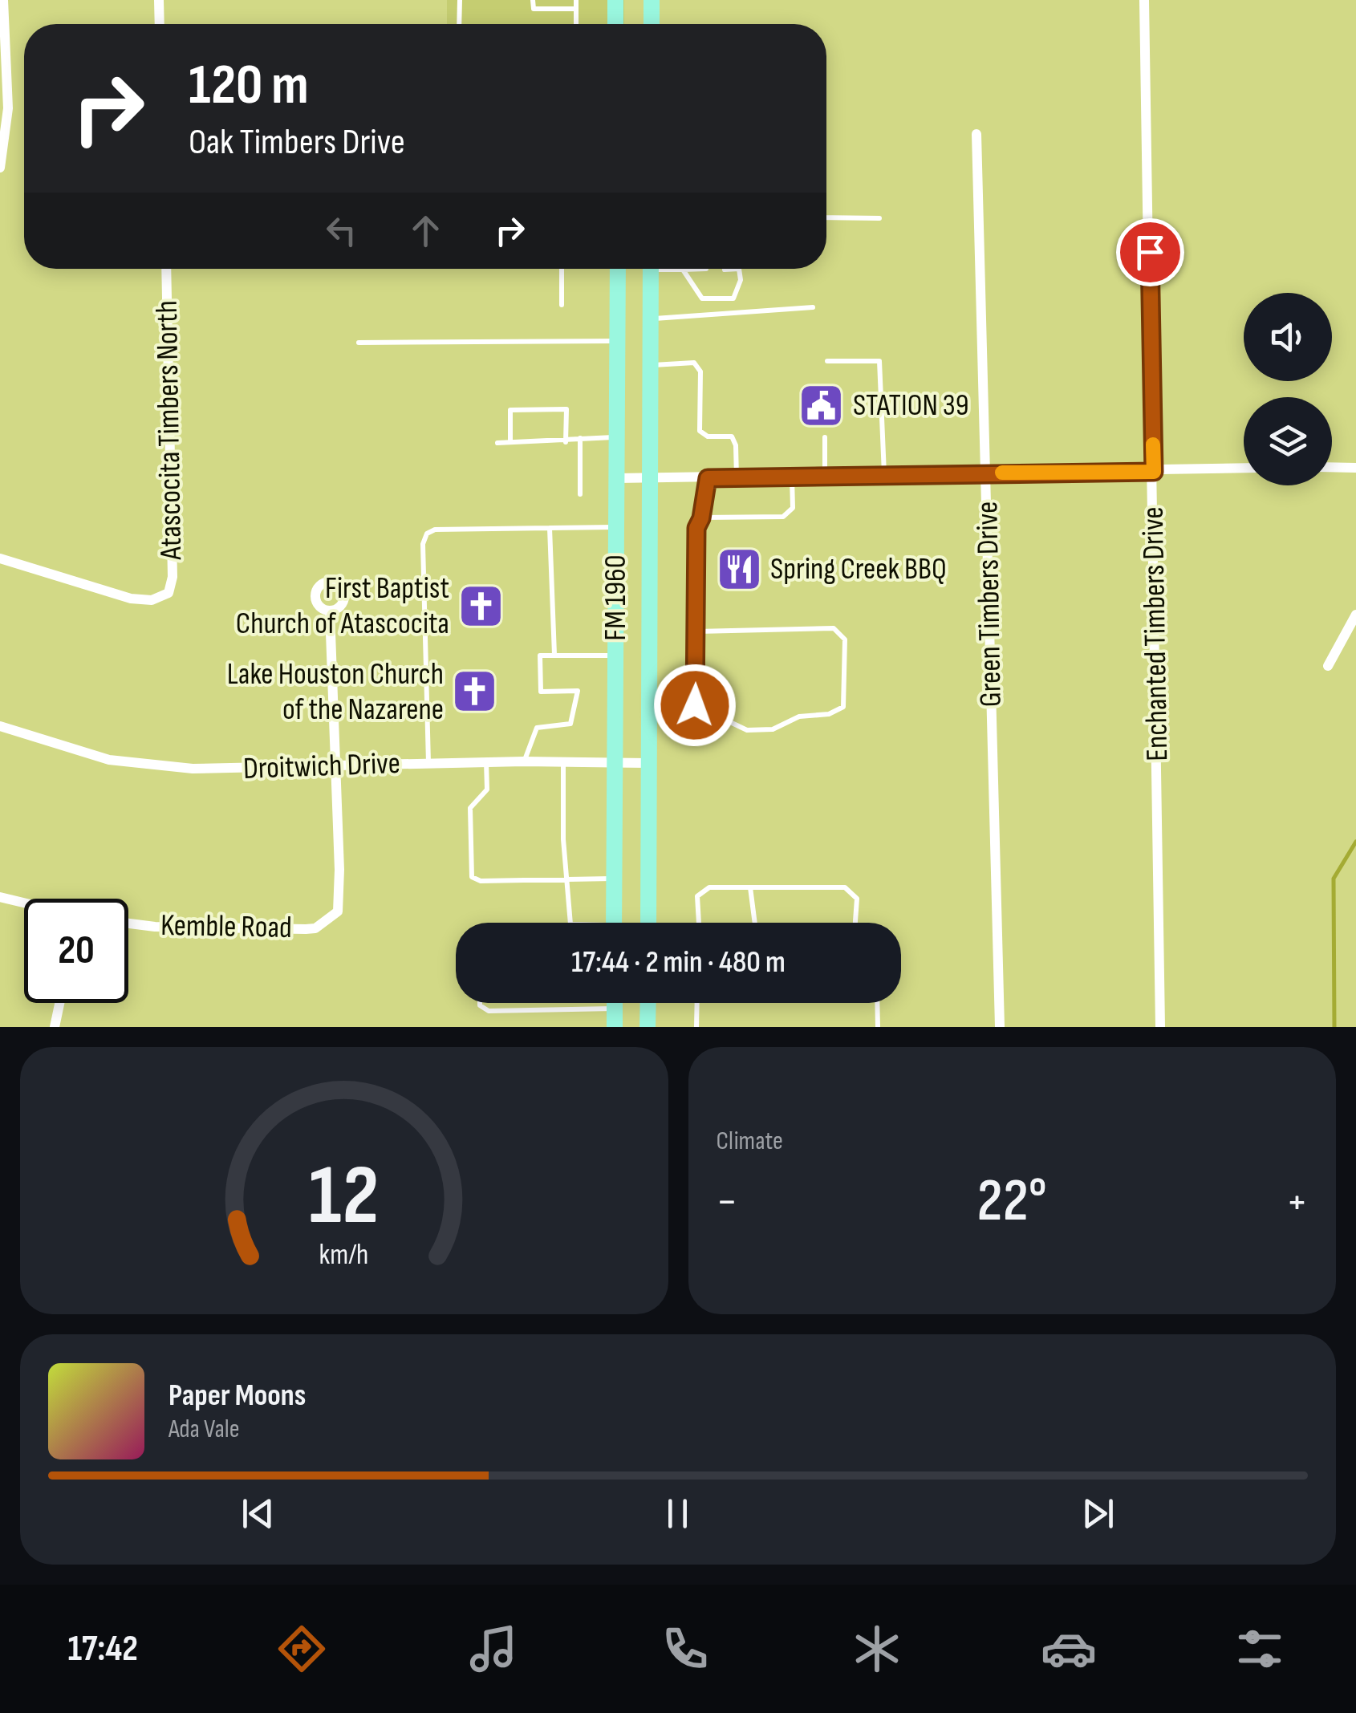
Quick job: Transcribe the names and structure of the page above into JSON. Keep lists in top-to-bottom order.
{
  "streets": {
    "main road": ["FM 1960"],
    "street": [
      "Atascocita Timbers North",
      "Green Timbers Drive",
      "Enchanted Timbers Drive",
      "Droitwich Drive",
      "Kemble Road"
    ]
  },
  "crossings": [
    ["FM 1960", "Droitwich Drive"],
    ["Droitwich Drive", "Kemble Road"]
  ],
  "places": {
    "public building": ["STATION 39"],
    "restaurant": ["Spring Creek BBQ"],
    "church": ["First Baptist Church of Atascocita", "Lake Houston Church of the Nazarene"]
  },
  "page": {
    "turn": ["120 m", "Oak Timbers Drive"],
    "limit": "20",
    "trip": "17:44 · 2 min · 480 m",
    "tile": "Climate",
    "heat": ["−", "22°", "+"],
    "song": ["Paper Moons", "Ada Vale"],
    "tabs": "17:42",
    "gauge": ["12", "km/h"]
  }
}
